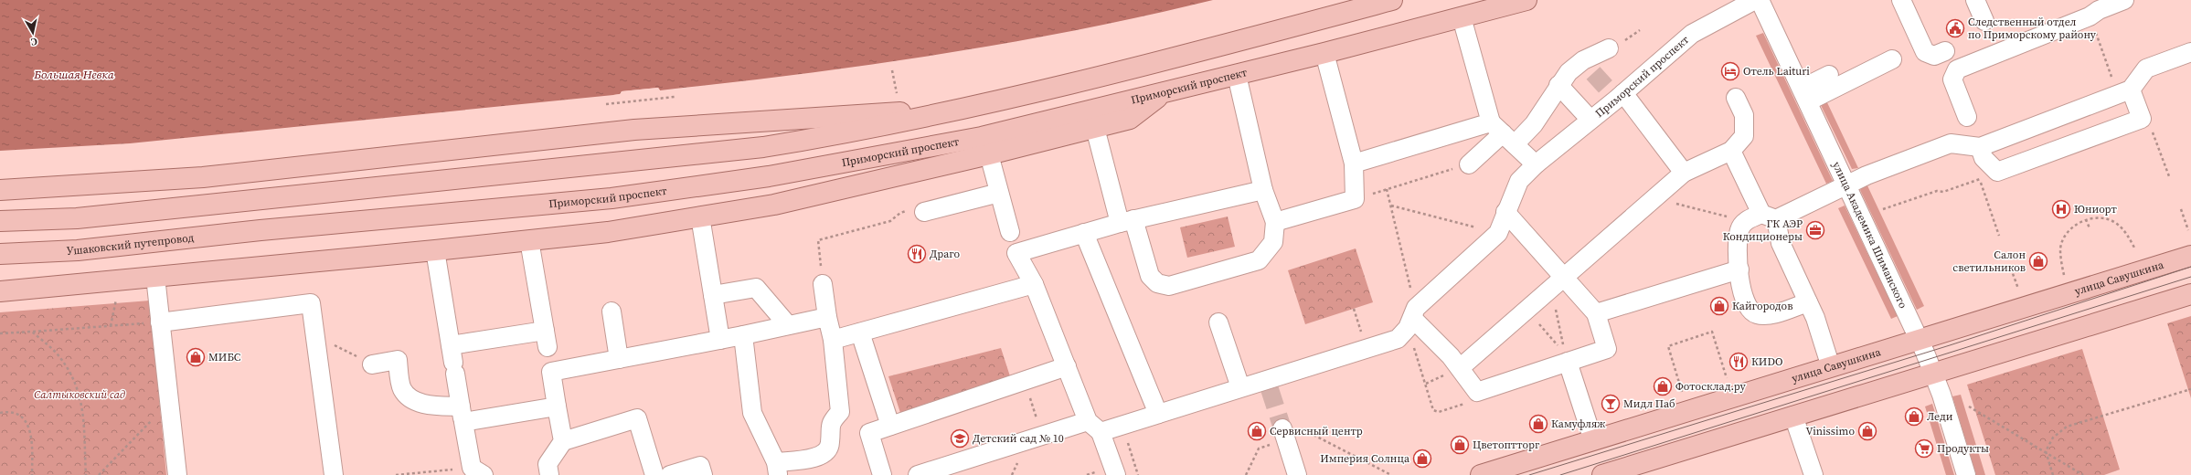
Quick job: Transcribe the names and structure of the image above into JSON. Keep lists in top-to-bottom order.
{
  "streets": {
    "main road": ["Приморский проспект", "Ушаковский путепровод", "улица Савушкина"],
    "street": ["улица Академика Шиманского"]
  },
  "crossings": [
    ["Приморский проспект", "Ушаковский путепровод"],
    ["улица Академика Шиманского", "улица Савушкина"]
  ],
  "water": ["Большая Невка"],
  "parks": ["Салтыковский сад"],
  "places": {
    "public building": ["Следственный отдел по Приморскому району"],
    "hotel": ["Отель Laituri"],
    "hospital": ["Юниорт"],
    "office": ["ГК АЭР Кондиционеры"],
    "restaurant": ["Драго", "КИDO"],
    "shop": [
      "Салон светильников",
      "Кайгородов",
      "МИБС",
      "Фотосклад.ру",
      "Леди",
      "Камуфляж",
      "Сервисный центр",
      "Vinissimo",
      "Цветоптторг",
      "Империя Солнца"
    ],
    "bar": ["Мидл Паб"],
    "school or university": ["Детский сад № 10"],
    "supermarket": ["Продукты"]
  },
  "north": "bottom"
}
